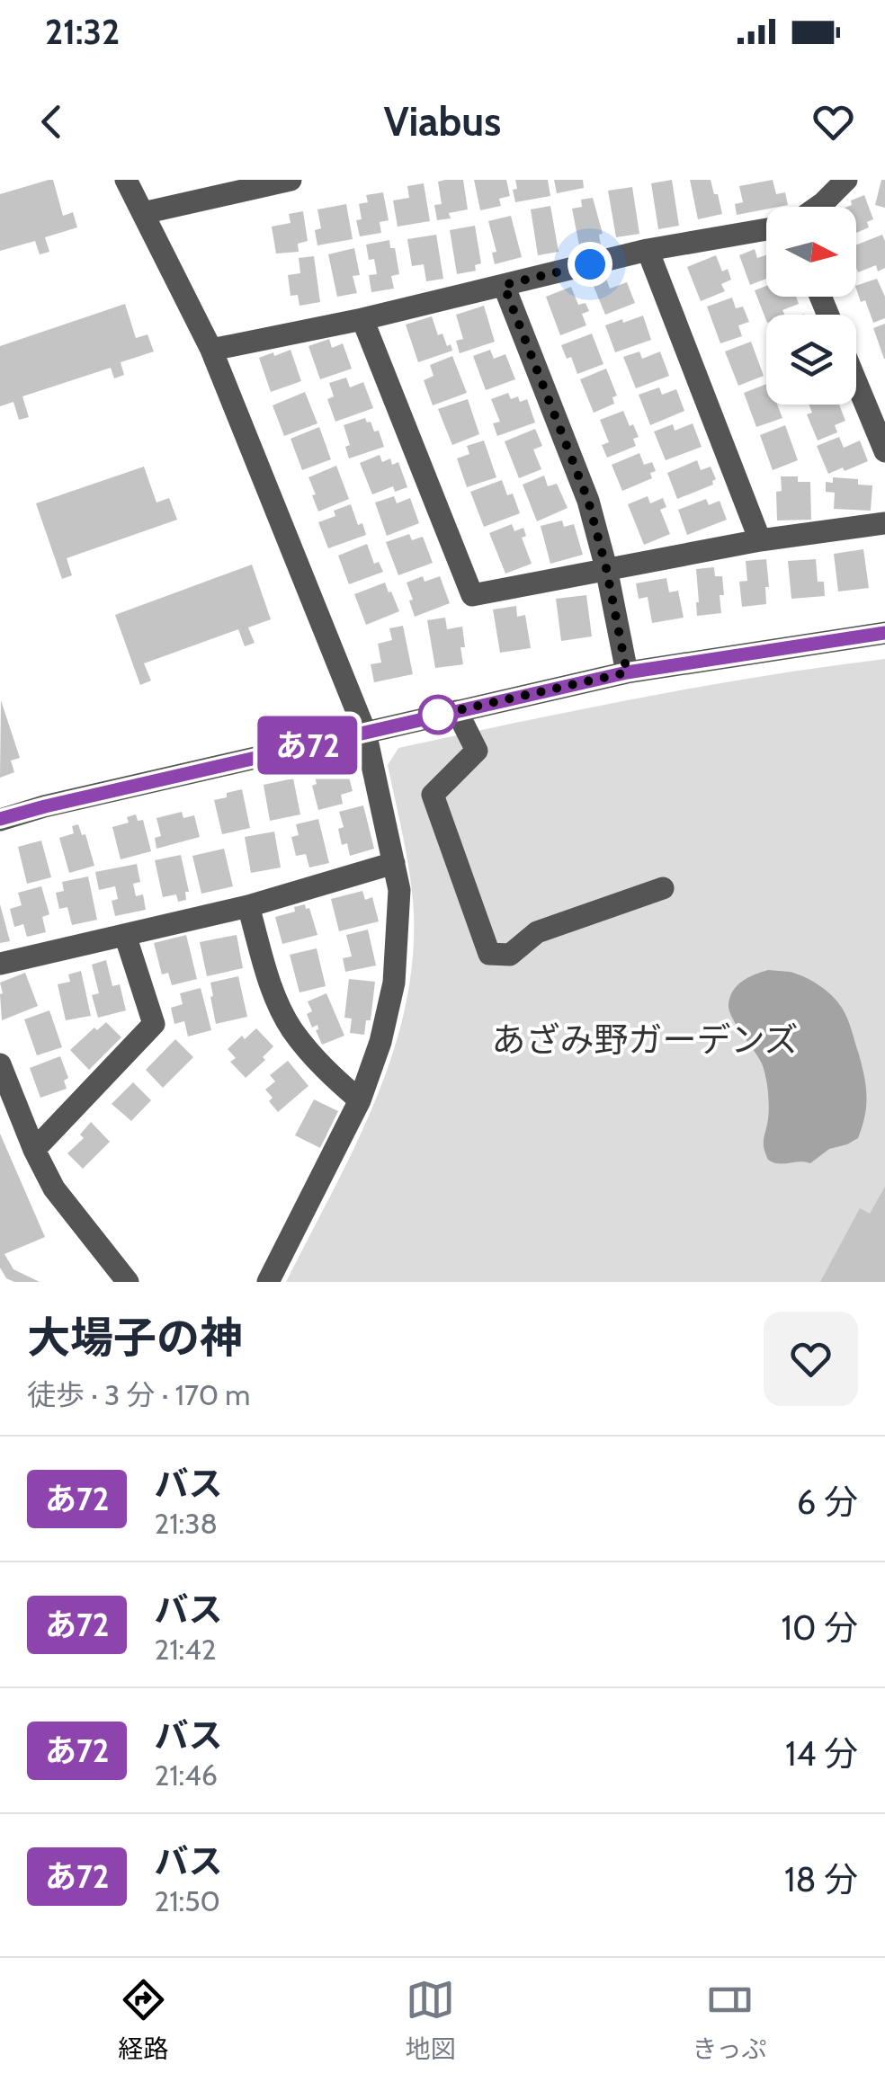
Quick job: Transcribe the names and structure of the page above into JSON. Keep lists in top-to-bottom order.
{
  "parks": ["あざみ野ガーデンズ"],
  "lines": ["bus line あ72"],
  "north": "right",
  "page": {
    "status": "21:32",
    "header": "Viabus",
    "on_map": "あ72",
    "heading": ["大場子の神", "徒歩 · 3 分 · 170 m"],
    "list": [
      {
        "mark": "あ72",
        "name": "バス",
        "note": "21:38",
        "value": "6 分"
      },
      {
        "mark": "あ72",
        "name": "バス",
        "note": "21:42",
        "value": "10 分"
      },
      {
        "mark": "あ72",
        "name": "バス",
        "note": "21:46",
        "value": "14 分"
      },
      {
        "mark": "あ72",
        "name": "バス",
        "note": "21:50",
        "value": "18 分"
      }
    ],
    "tabs": ["経路", "地図", "きっぷ"]
  }
}
